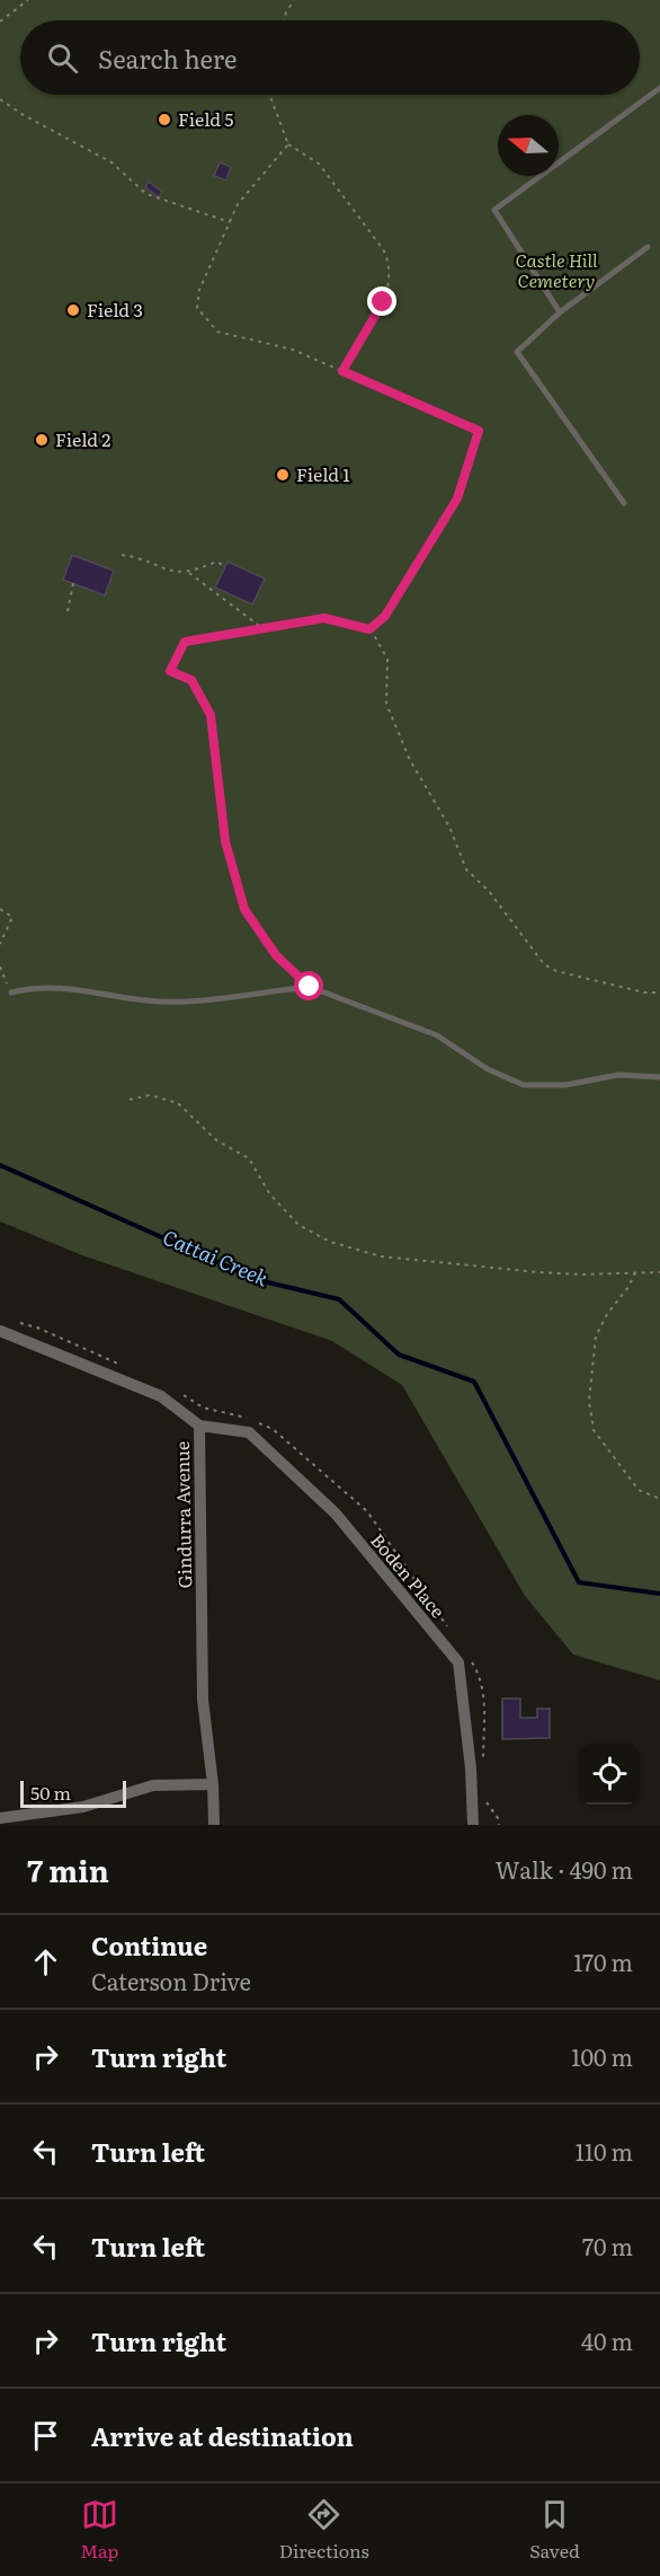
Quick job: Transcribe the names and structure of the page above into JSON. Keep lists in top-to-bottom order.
{
  "streets": {
    "street": ["Gindurra Avenue", "Boden Place"]
  },
  "crossings": [
    ["Gindurra Avenue", "Boden Place"]
  ],
  "water": ["Cattai Creek"],
  "parks": ["Castle Hill Cemetery"],
  "places": [
    "Field 5",
    "Field 3",
    "Field 2",
    "Field 1"
  ],
  "scale_bar": "50 m",
  "north": "left",
  "page": {
    "search": "Search here",
    "scale": "50 m",
    "heading": ["7 min", "Walk · 490 m"],
    "list": [
      ["Continue", "Caterson Drive", "170 m"],
      ["Turn right", "100 m"],
      ["Turn left", "110 m"],
      ["Turn left", "70 m"],
      ["Turn right", "40 m"],
      "Arrive at destination"
    ],
    "nav": ["Map", "Directions", "Saved"]
  }
}
